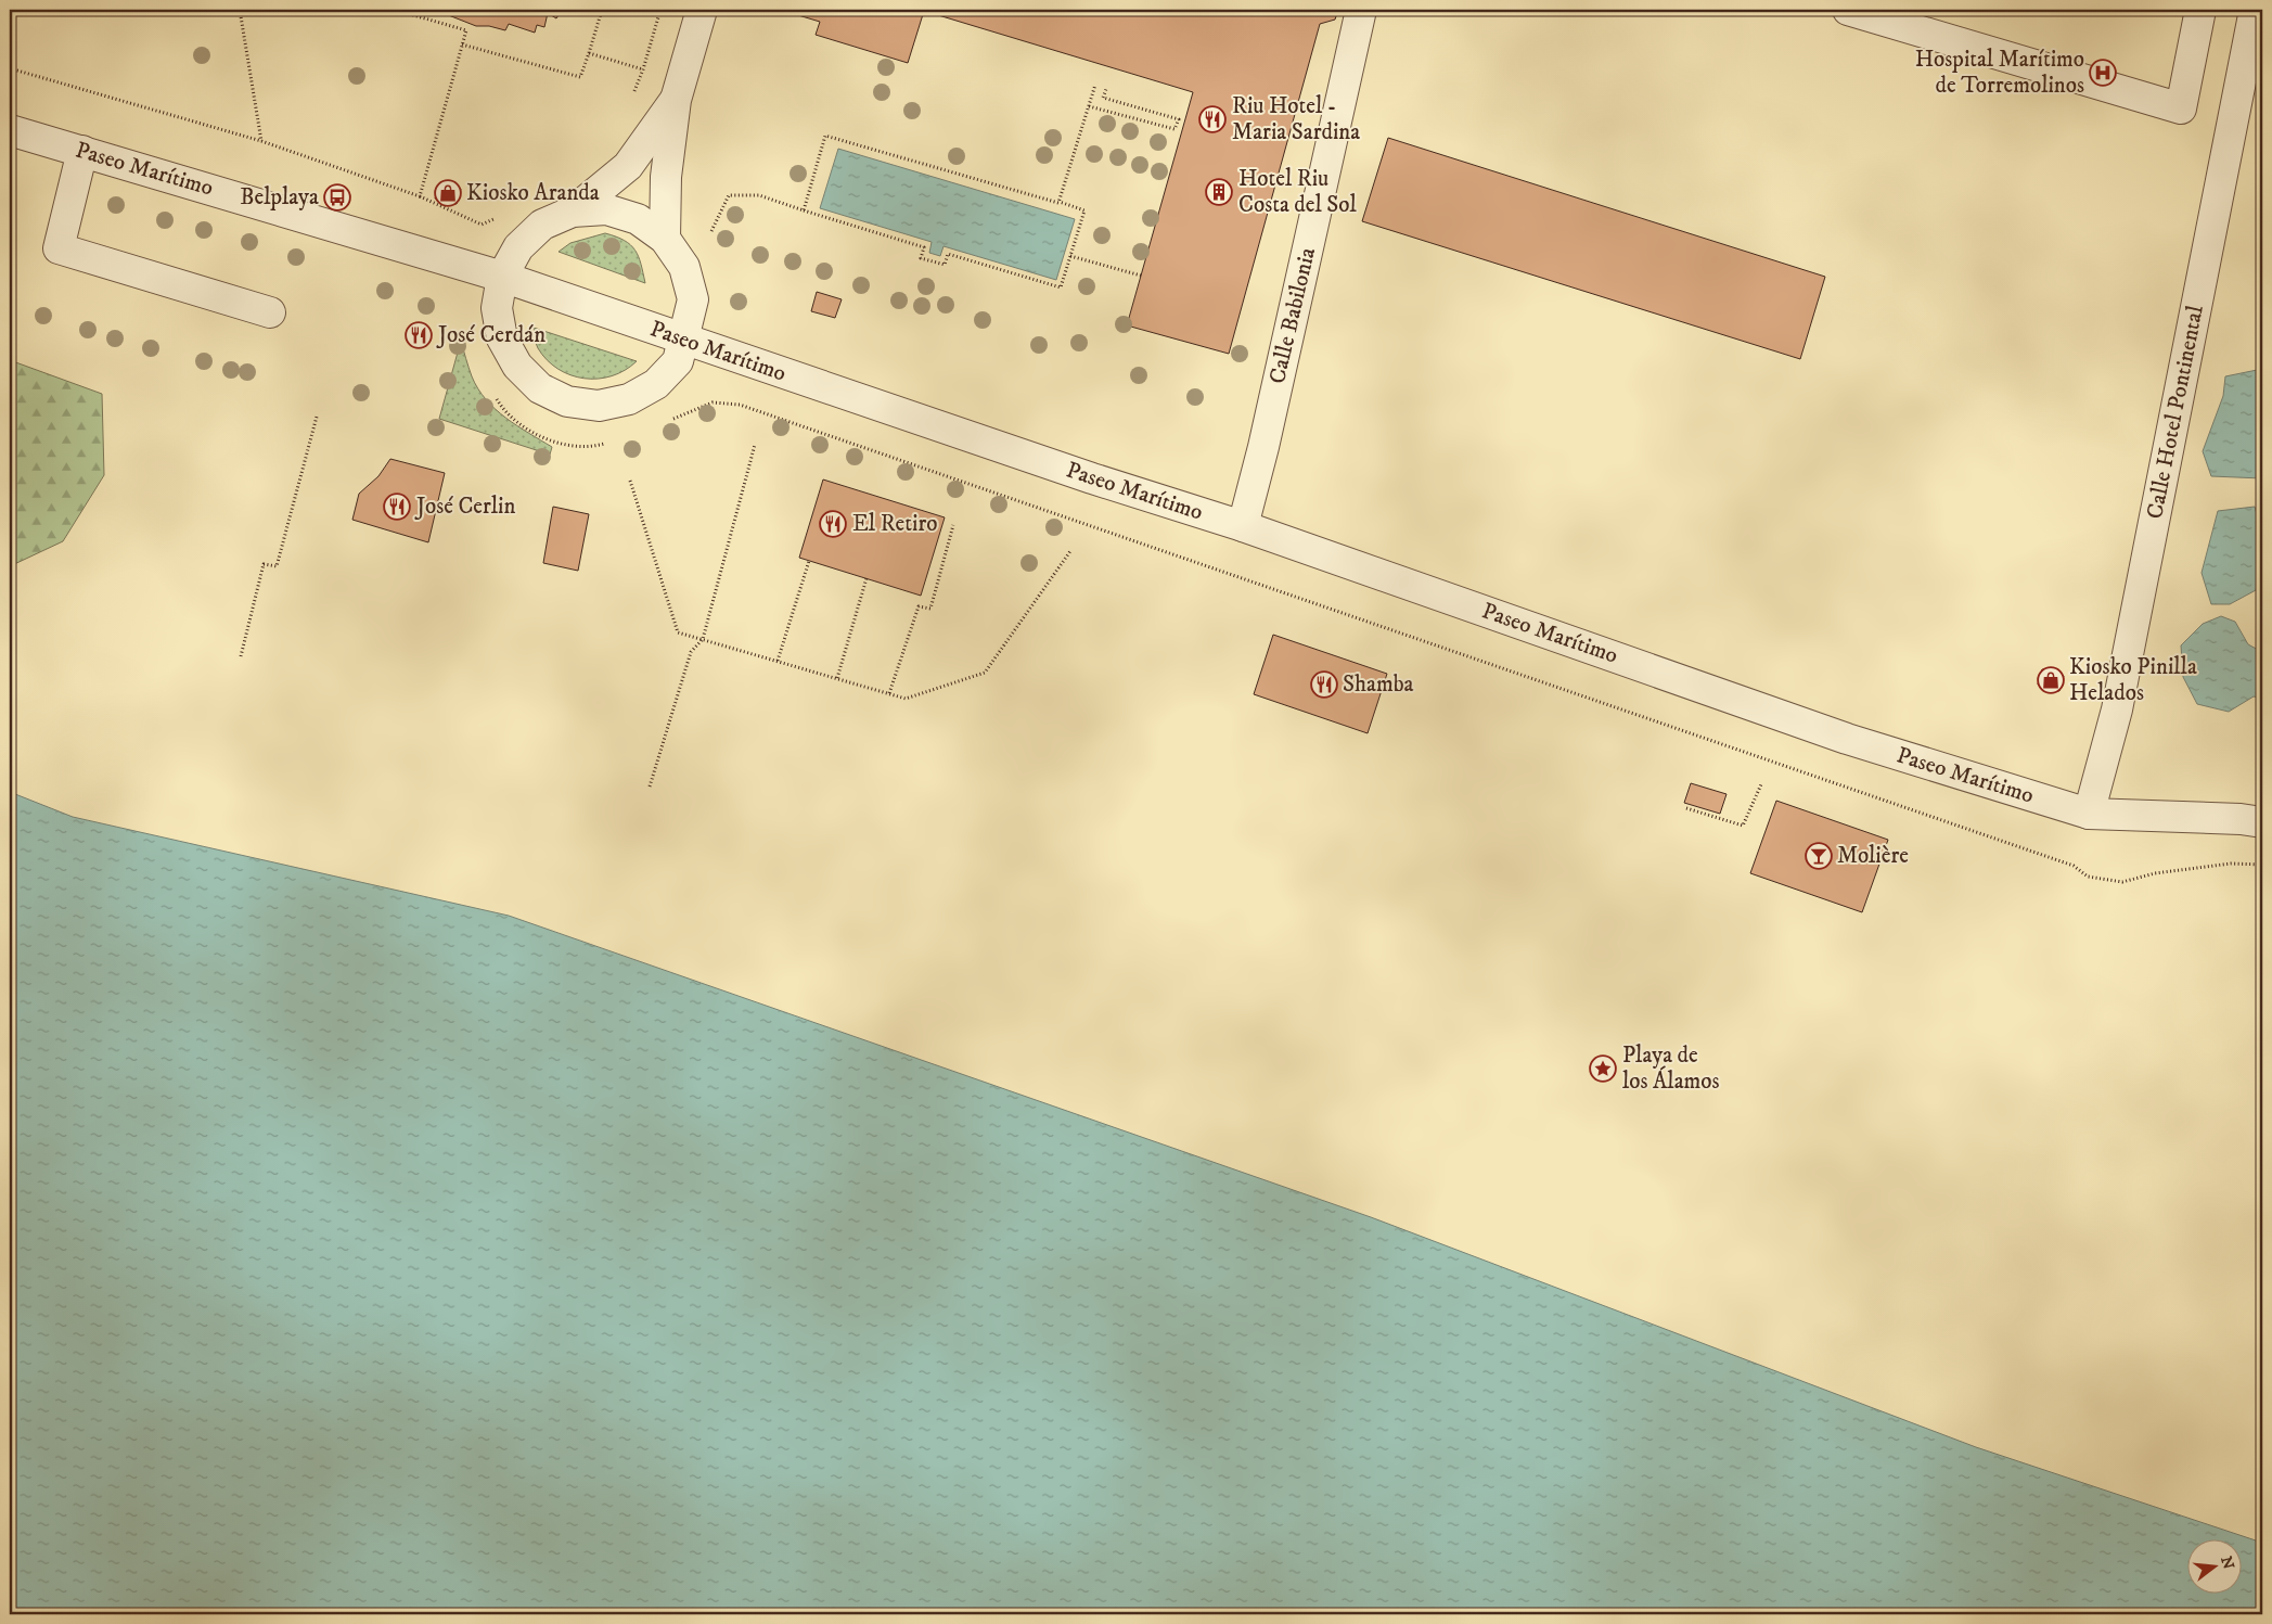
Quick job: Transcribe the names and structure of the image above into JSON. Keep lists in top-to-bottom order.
{
  "streets": {
    "street": ["Paseo Marítimo", "Calle Babilonia", "Calle Hotel Pontinental"]
  },
  "crossings": [
    ["Paseo Marítimo", "Calle Babilonia"],
    ["Paseo Marítimo", "Calle Hotel Pontinental"]
  ],
  "places": {
    "hospital": ["Hospital Marítimo de Torremolinos"],
    "restaurant": [
      "Riu Hotel - Maria Sardina",
      "José Cerdán",
      "José Cerlin",
      "El Retiro",
      "Shamba"
    ],
    "building": ["Hotel Riu Costa del Sol"],
    "shop": ["Kiosko Aranda", "Kiosko Pinilla Helados"],
    "bus stop": ["Belplaya"],
    "bar": ["Molière"],
    "place": ["Playa de los Álamos"]
  },
  "north": "right"
}
